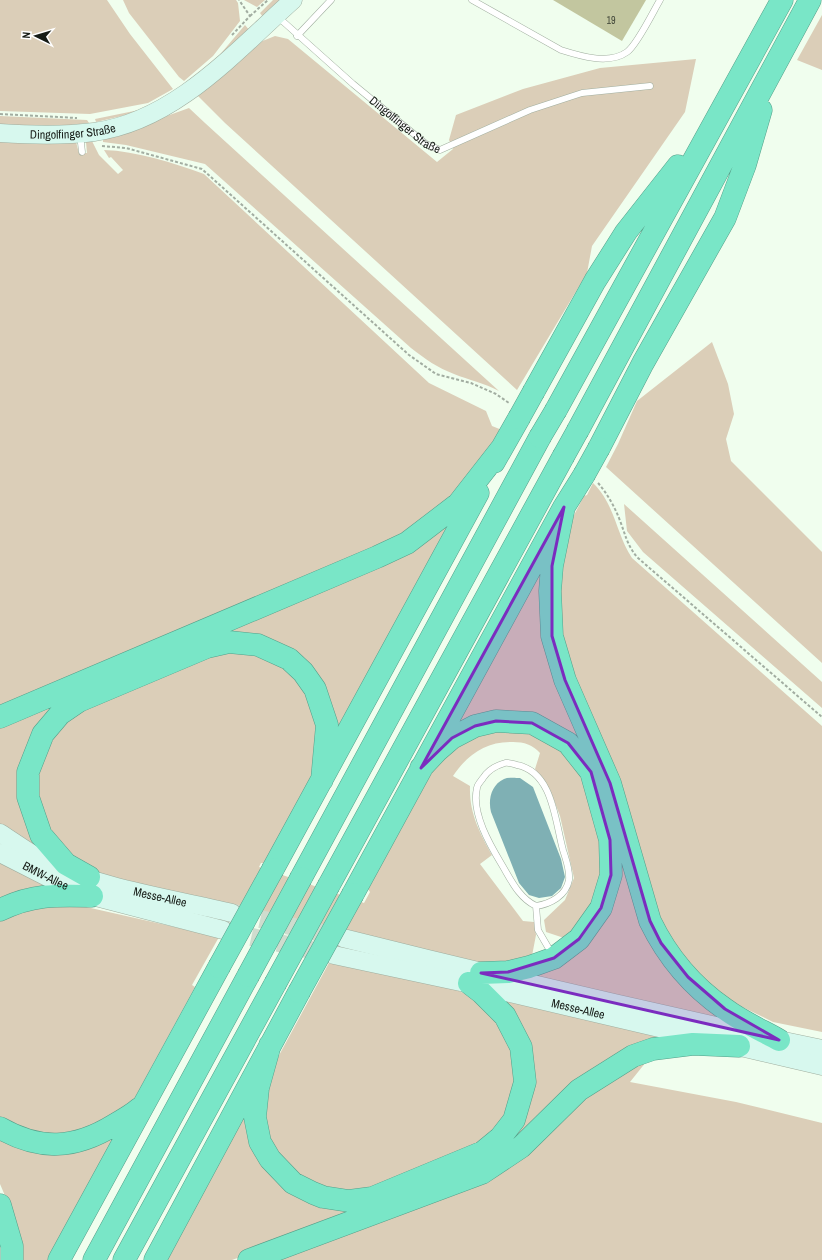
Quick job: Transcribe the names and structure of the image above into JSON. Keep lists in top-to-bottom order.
{
  "streets": {
    "main road": ["Dingolfinger Straße", "BMW-Allee", "Messe-Allee"]
  },
  "crossings": [
    ["BMW-Allee", "Messe-Allee"]
  ],
  "house_numbers": ["19"],
  "north": "left"
}
